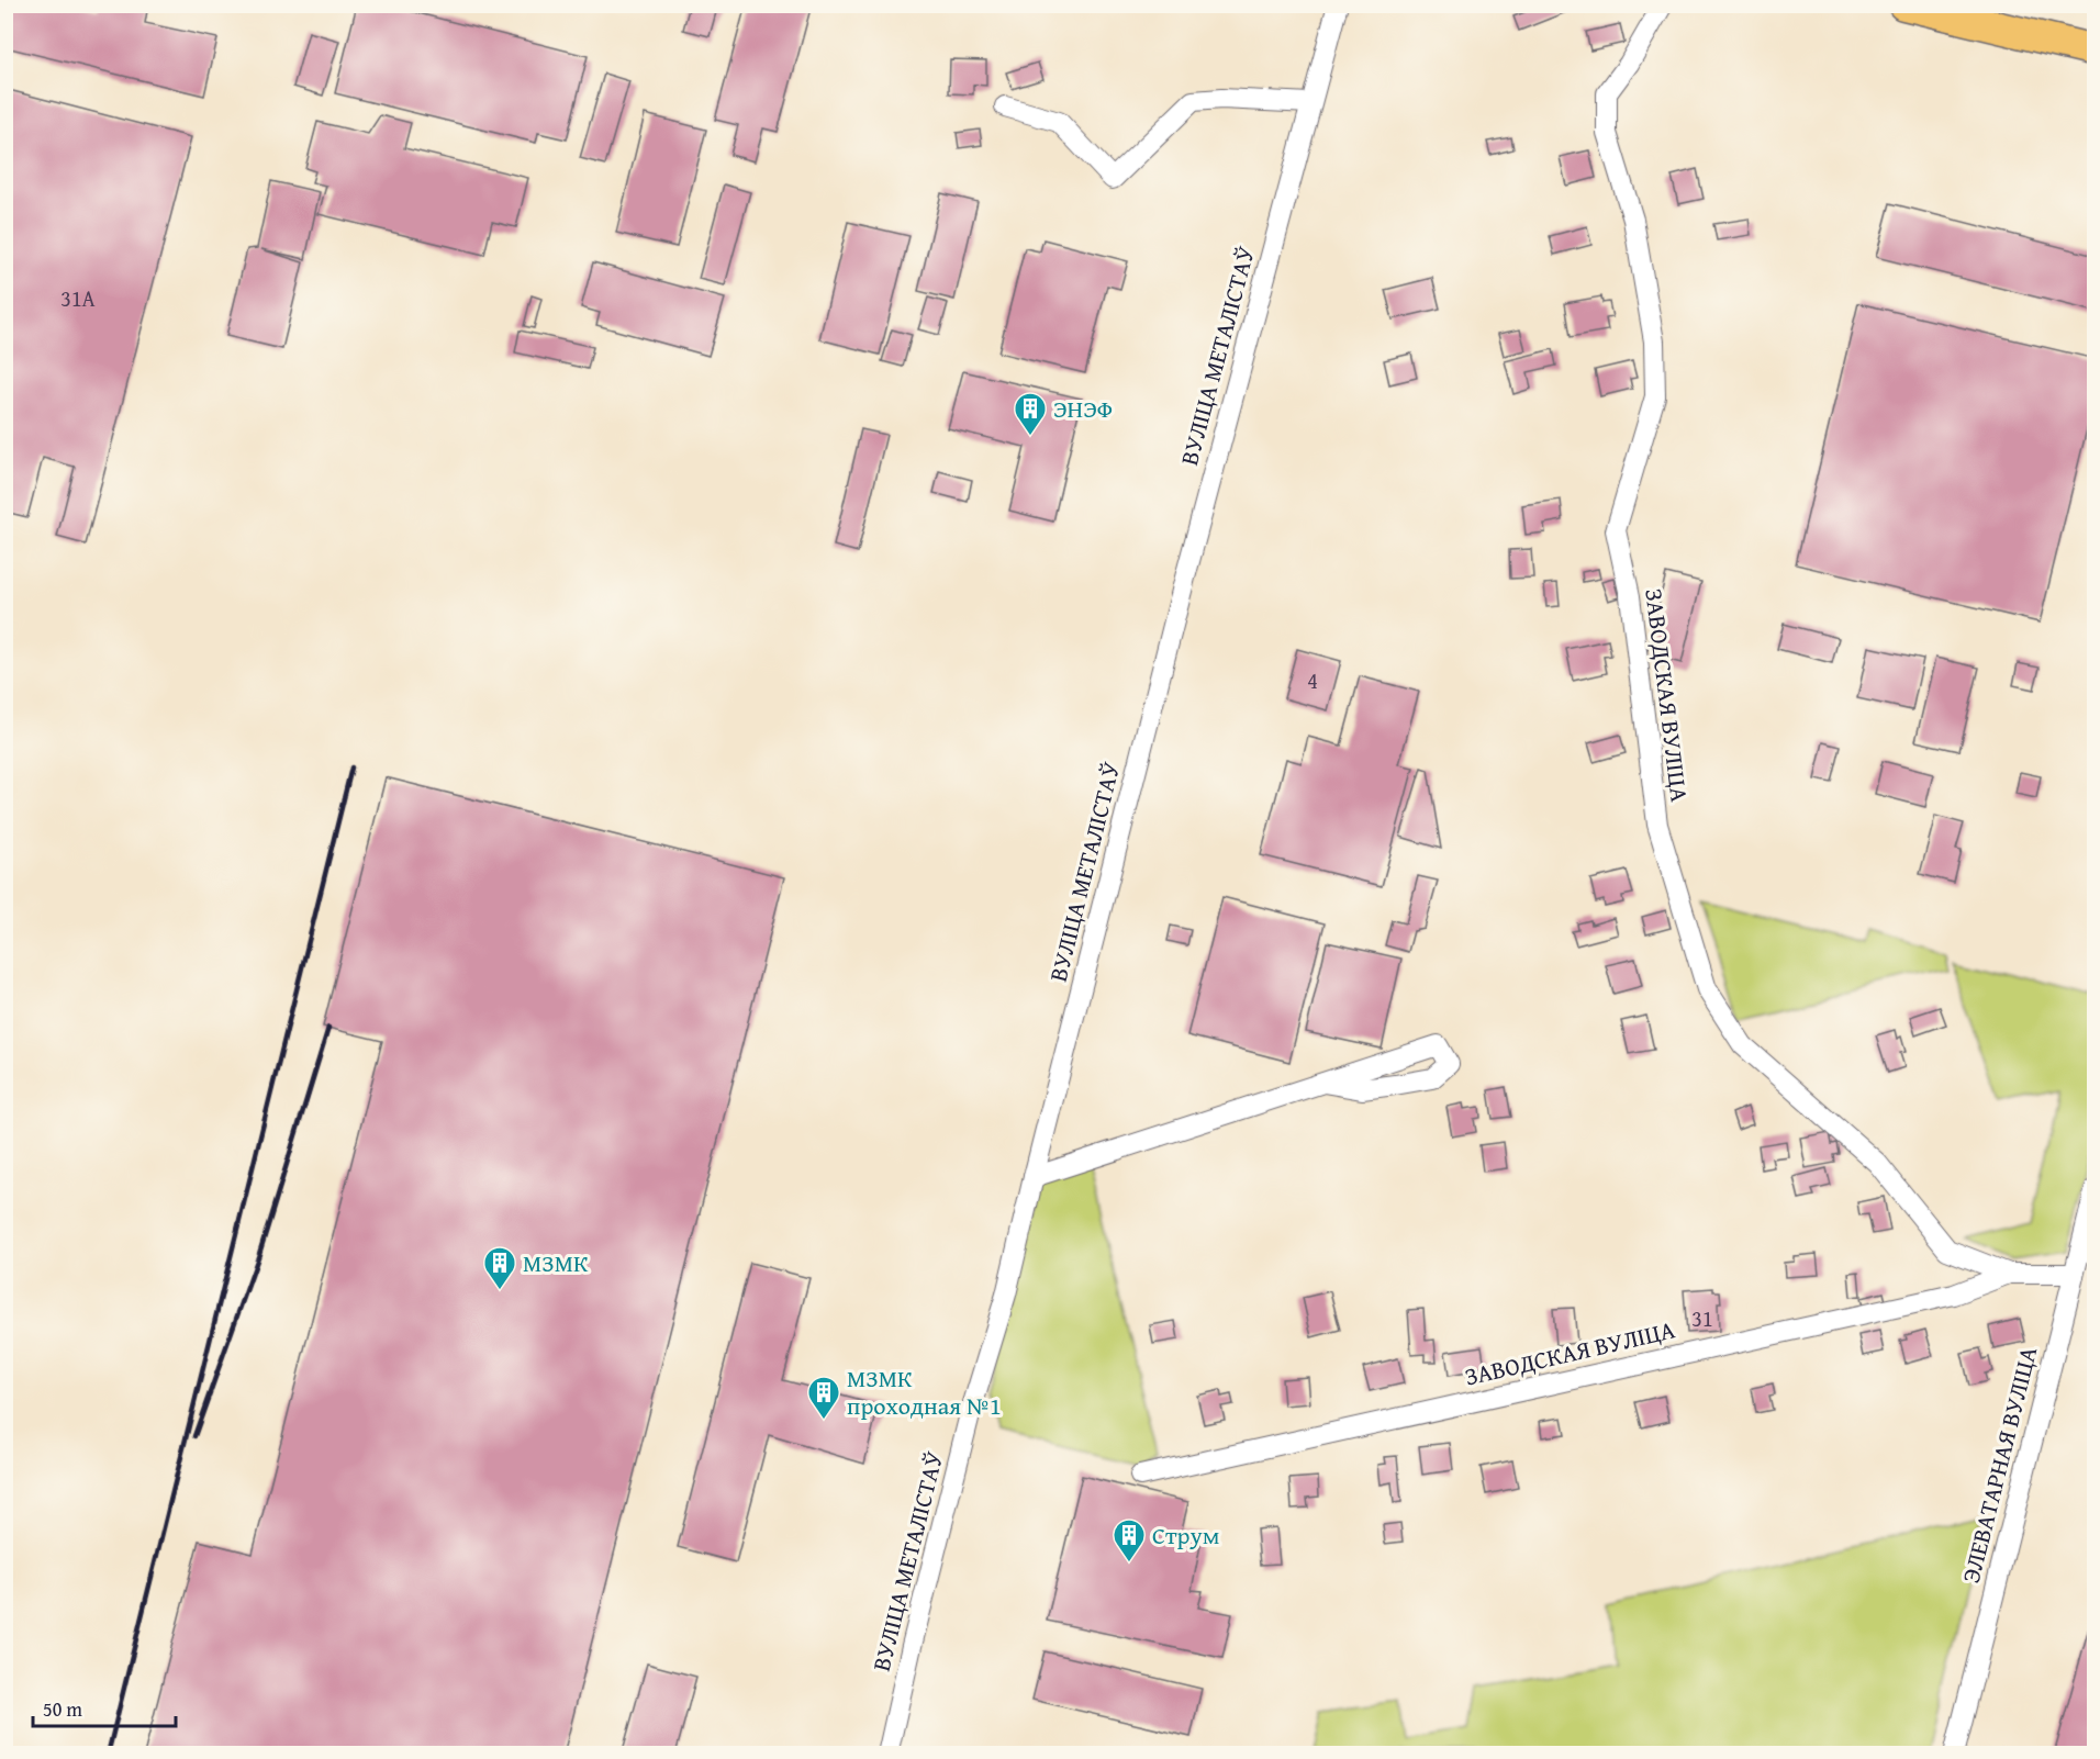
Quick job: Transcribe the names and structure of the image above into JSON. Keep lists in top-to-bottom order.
{
  "streets": {
    "street": ["ВУЛІЦА МЕТАЛІСТАЎ", "ЗАВОДСКАЯ ВУЛІЦА", "ЭЛЕВАТАРНАЯ ВУЛІЦА"]
  },
  "crossings": [
    ["ЗАВОДСКАЯ ВУЛІЦА", "ЭЛЕВАТАРНАЯ ВУЛІЦА"]
  ],
  "places": {
    "building": [
      "ЭНЭФ",
      "МЗМК",
      "МЗМК проходная №1",
      "Струм"
    ]
  },
  "house_numbers": ["31А", "4", "31"],
  "scale_bar": "50 m"
}
